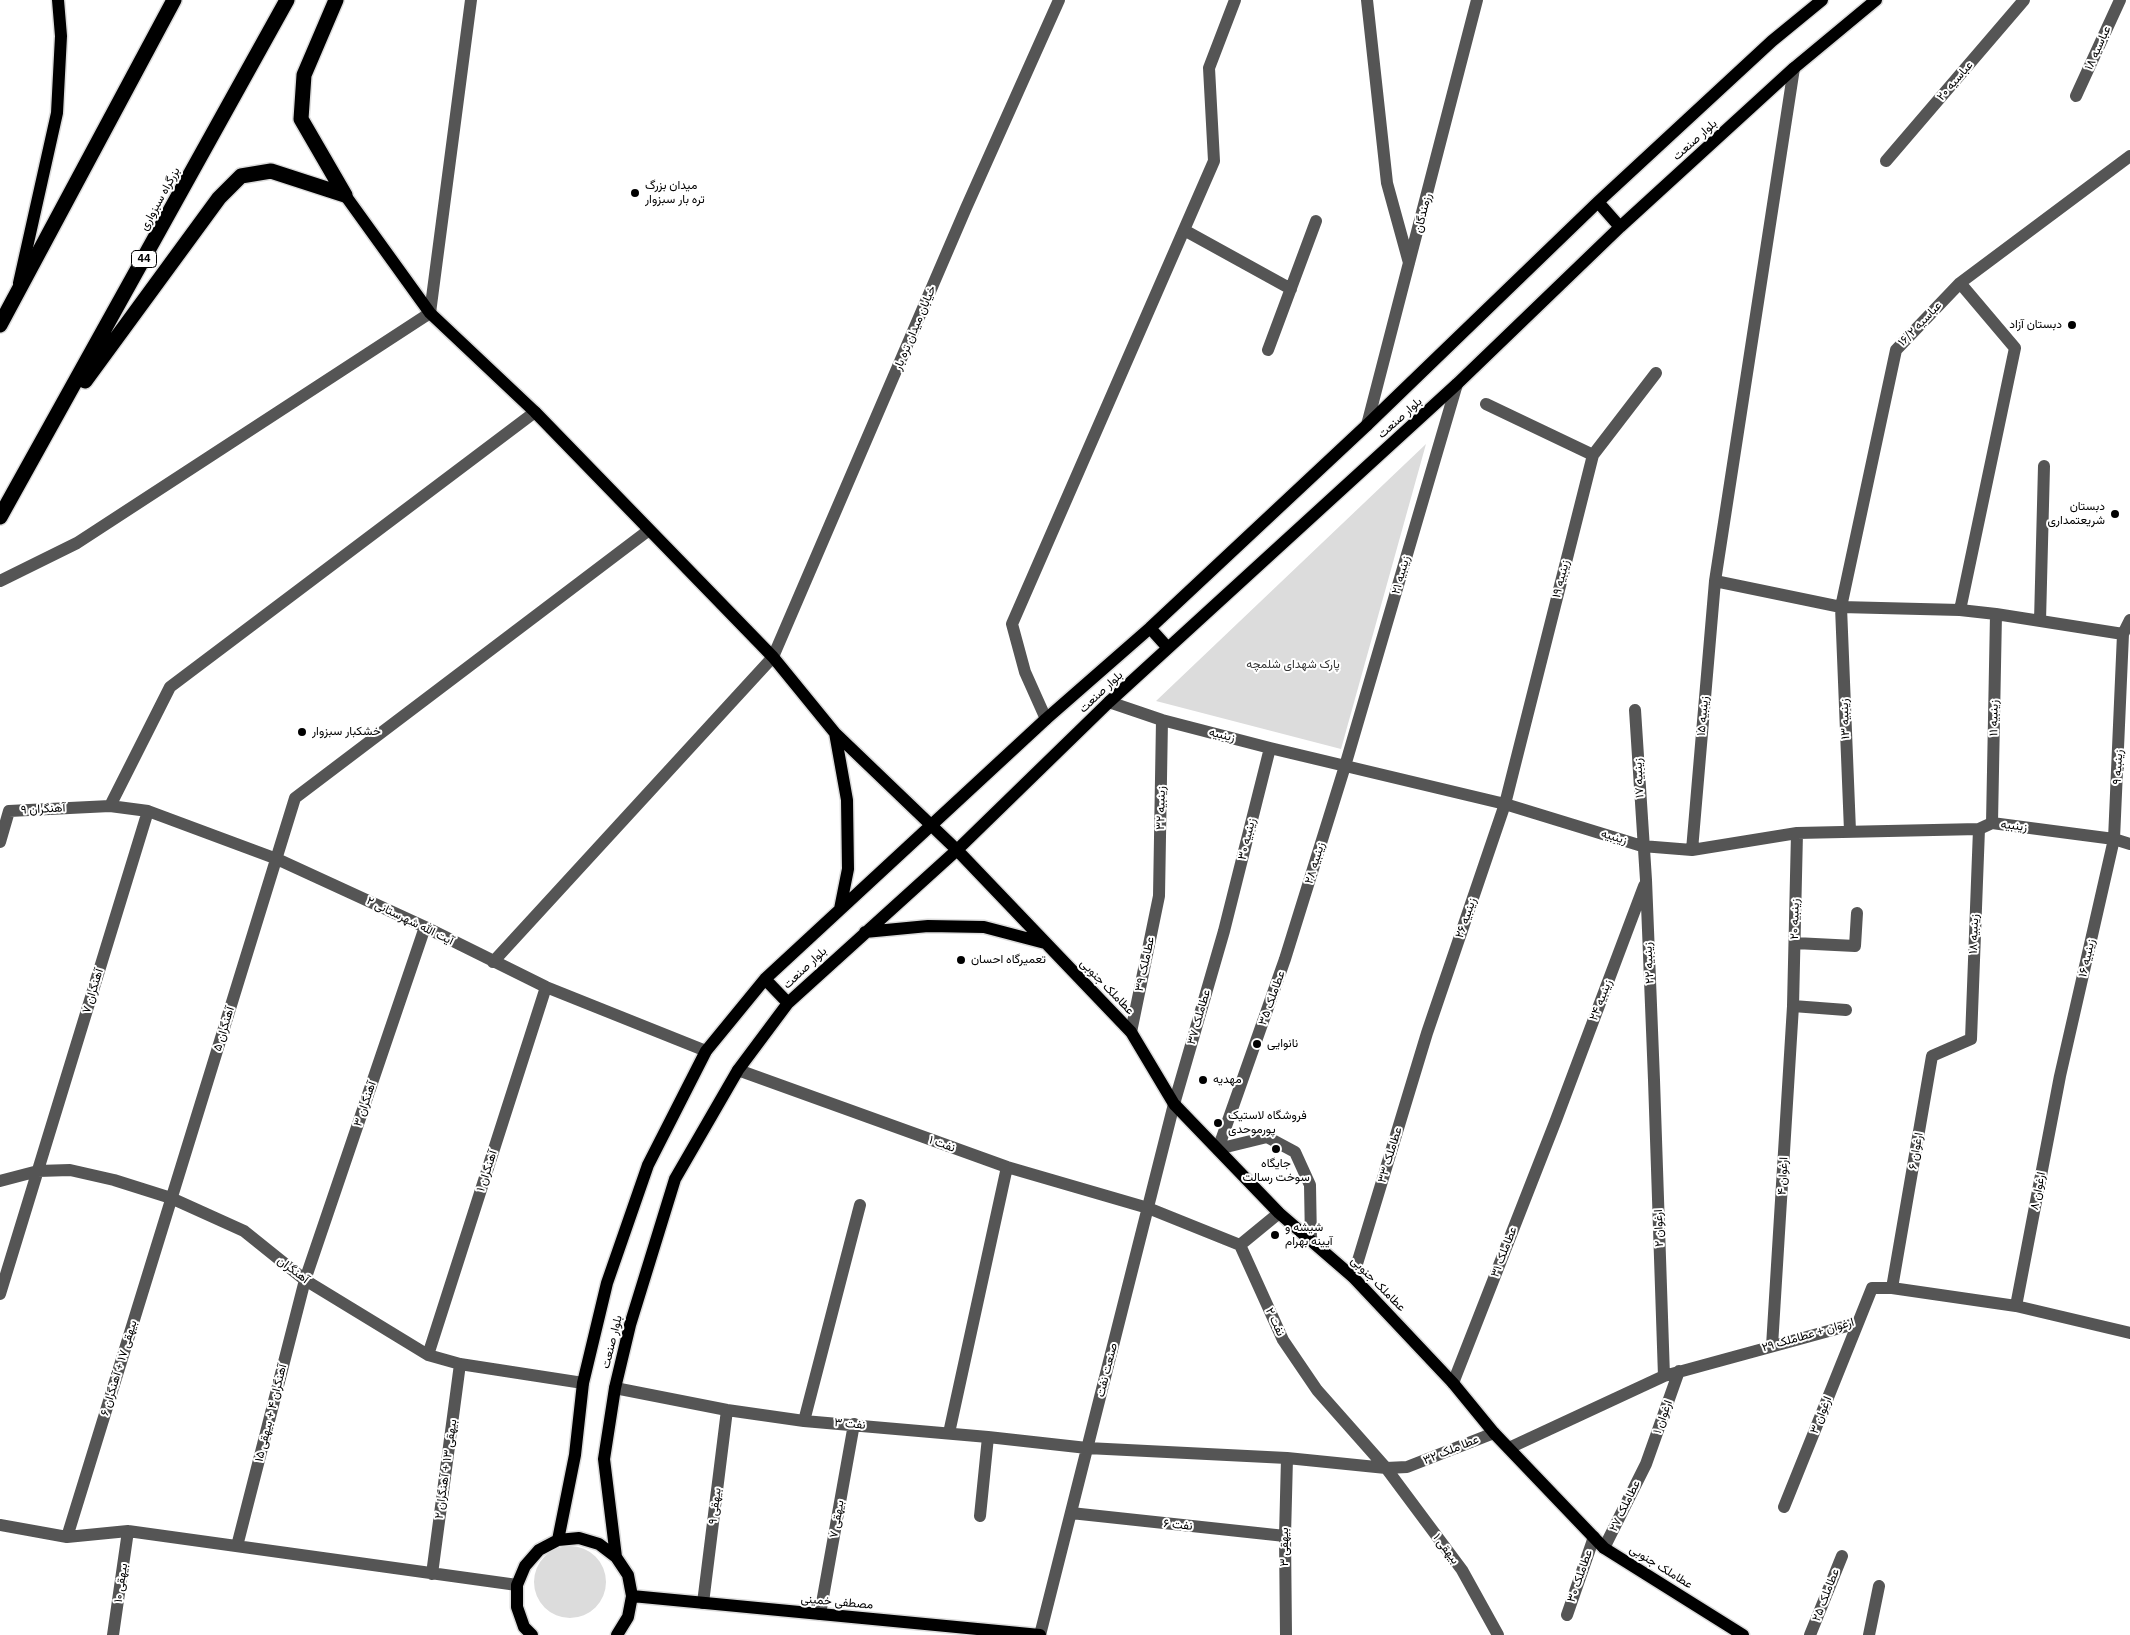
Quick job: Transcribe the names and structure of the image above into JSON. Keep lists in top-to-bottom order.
{
  "streets": {
    "highway": ["بزرگراه سبزواری", "44"],
    "main road": ["بلوار صنعت", "عطاملک جنوبی", "مصطفی خمینی"],
    "street": [
      "عباسیه ۱۸",
      "عباسیه ۲۰",
      "رزمندگان",
      "عباسیه ۱۶/۲",
      "خیابان میدان تره بار",
      "زینبیه ۲۱",
      "زینبیه ۱۹",
      "زینبیه ۱۵",
      "زینبیه ۱۱",
      "زینبیه ۱۳",
      "زینبیه",
      "زینبیه ۹",
      "زینبیه ۱۷",
      "زینبیه ۳۲",
      "آهنگران ۹",
      "زینبیه ۳۰",
      "زینبیه ۲۸",
      "زینبیه ۲۶",
      "زینبیه ۲۰",
      "آیت الله شهرستانی ۲",
      "زینبیه ۱۸",
      "زینبیه ۱۶",
      "زینبیه ۲۲",
      "عطاملک ۳۹",
      "آهنگران ۷",
      "عطاملک ۳۵",
      "زینبیه ۲۴",
      "عطاملک ۳۷",
      "آهنگران ۵",
      "آهنگران ۳",
      "نفت ۱",
      "ارغوان ۶",
      "عطاملک ۳۳",
      "آهنگران ۱",
      "ارغوان ۴",
      "ارغوان ۸",
      "ارغوان ۲",
      "عطاملک ۳۱",
      "آهنگران",
      "نفت ۲",
      "ارغوان + عطاملک ۲۹",
      "بیهقی ۱۷ + آهنگران ۶",
      "صنعت نفت",
      "آهنگران ۴ + بیهقی ۱۵",
      "ارغوان ۳",
      "ارغوان ۱",
      "نفت ۳",
      "عطا ملک ۳۲",
      "بیهقی ۱۳ + آهنگران ۲",
      "بیهقی ۹",
      "عطاملک ۲۷",
      "بیهقی ۷",
      "نفت ۶",
      "بیهقی ۳",
      "بیهقی ۱",
      "عطاملک ۳۰",
      "بیهقی ۱۰",
      "عطاملک ۲۵"
    ]
  },
  "crossings": [
    ["بلوار صنعت", "رزمندگان"],
    ["بلوار صنعت", "زینبیه ۲۱"],
    ["بلوار صنعت", "زینبیه ۱۵"],
    ["بلوار صنعت", "زینبیه"],
    ["بلوار صنعت", "آیت الله شهرستانی ۲"],
    ["بلوار صنعت", "عطاملک جنوبی"],
    ["بلوار صنعت", "نفت ۱"],
    ["بلوار صنعت", "آهنگران"],
    ["بلوار صنعت", "نفت ۳"],
    ["عباسیه ۱۶/۲", "زینبیه ۱۳"],
    ["خیابان میدان تره بار", "آیت الله شهرستانی ۲"],
    ["خیابان میدان تره بار", "عطاملک جنوبی"],
    ["زینبیه ۲۱", "زینبیه"],
    ["زینبیه ۲۱", "زینبیه ۲۸"],
    ["زینبیه ۱۹", "زینبیه"],
    ["زینبیه ۱۹", "زینبیه ۲۶"],
    ["زینبیه ۱۵", "زینبیه"],
    ["زینبیه ۱۱", "زینبیه"],
    ["زینبیه ۱۳", "زینبیه"],
    ["زینبیه", "زینبیه ۹"],
    ["زینبیه", "زینبیه ۱۷"],
    ["زینبیه", "زینبیه ۳۲"],
    ["زینبیه", "زینبیه ۳۰"],
    ["زینبیه", "زینبیه ۲۸"],
    ["زینبیه", "زینبیه ۲۶"],
    ["زینبیه", "زینبیه ۲۰"],
    ["زینبیه", "زینبیه ۱۸"],
    ["زینبیه", "زینبیه ۱۶"],
    ["زینبیه", "زینبیه ۲۲"],
    ["زینبیه ۹", "زینبیه ۱۶"],
    ["زینبیه ۱۷", "زینبیه ۲۲"],
    ["زینبیه ۳۲", "عطاملک ۳۹"],
    ["آهنگران ۹", "آیت الله شهرستانی ۲"],
    ["زینبیه ۳۰", "عطاملک ۳۷"],
    ["زینبیه ۲۸", "عطاملک ۳۵"],
    ["زینبیه ۲۶", "عطاملک ۳۳"],
    ["زینبیه ۲۰", "ارغوان ۴"],
    ["آیت الله شهرستانی ۲", "آهنگران ۷"],
    ["آیت الله شهرستانی ۲", "آهنگران ۵"],
    ["آیت الله شهرستانی ۲", "آهنگران ۳"],
    ["آیت الله شهرستانی ۲", "آهنگران ۱"],
    ["زینبیه ۱۸", "ارغوان ۶"],
    ["زینبیه ۱۶", "ارغوان ۸"],
    ["زینبیه ۲۲", "زینبیه ۲۴"],
    ["زینبیه ۲۲", "ارغوان ۲"],
    ["عطاملک ۳۹", "عطاملک جنوبی"],
    ["عطاملک جنوبی", "عطاملک ۳۵"],
    ["عطاملک جنوبی", "عطاملک ۳۷"],
    ["عطاملک جنوبی", "آهنگران ۵"],
    ["عطاملک جنوبی", "عطاملک ۳۳"],
    ["عطاملک جنوبی", "عطاملک ۳۱"],
    ["عطاملک جنوبی", "ارغوان + عطاملک ۲۹"],
    ["عطاملک جنوبی", "صنعت نفت"],
    ["عطاملک جنوبی", "عطا ملک ۳۲"],
    ["عطاملک جنوبی", "عطاملک ۲۷"],
    ["عطاملک جنوبی", "عطاملک ۳۰"],
    ["آهنگران ۷", "آهنگران"],
    ["زینبیه ۲۴", "عطاملک ۳۱"],
    ["عطاملک ۳۷", "صنعت نفت"],
    ["آهنگران ۵", "آهنگران"],
    ["آهنگران ۵", "بیهقی ۱۷ + آهنگران ۶"],
    ["آهنگران ۳", "آهنگران"],
    ["آهنگران ۳", "آهنگران ۴ + بیهقی ۱۵"],
    ["نفت ۱", "صنعت نفت"],
    ["ارغوان ۶", "ارغوان + عطاملک ۲۹"],
    ["آهنگران ۱", "آهنگران"],
    ["ارغوان ۴", "ارغوان + عطاملک ۲۹"],
    ["ارغوان ۸", "ارغوان + عطاملک ۲۹"],
    ["ارغوان ۲", "ارغوان + عطاملک ۲۹"],
    ["آهنگران", "بیهقی ۱۷ + آهنگران ۶"],
    ["آهنگران", "آهنگران ۴ + بیهقی ۱۵"],
    ["آهنگران", "بیهقی ۱۳ + آهنگران ۲"],
    ["نفت ۲", "عطا ملک ۳۲"],
    ["نفت ۲", "بیهقی ۱"],
    ["ارغوان + عطاملک ۲۹", "ارغوان ۳"],
    ["ارغوان + عطاملک ۲۹", "ارغوان ۱"],
    ["صنعت نفت", "نفت ۳"],
    ["صنعت نفت", "نفت ۶"],
    ["صنعت نفت", "مصطفی خمینی"],
    ["ارغوان ۱", "عطاملک ۲۷"],
    ["نفت ۳", "عطا ملک ۳۲"],
    ["نفت ۳", "بیهقی ۹"],
    ["نفت ۳", "بیهقی ۷"],
    ["نفت ۳", "بیهقی ۳"],
    ["عطا ملک ۳۲", "بیهقی ۳"],
    ["عطا ملک ۳۲", "بیهقی ۱"],
    ["بیهقی ۹", "مصطفی خمینی"],
    ["بیهقی ۷", "مصطفی خمینی"],
    ["نفت ۶", "بیهقی ۳"]
  ],
  "parks": ["پارک شهدای شلمچه"],
  "places": [
    "میدان بزرگ تره بار سبزوار",
    "دبستان آزاد",
    "دبستان شریعتمداری",
    "خشکبار سبزوار",
    "تعمیرگاه احسان",
    "نانوایی",
    "مهدیه",
    "فروشگاه لاستیک پورموحدی",
    "جایگاه سوخت رسالت",
    "شیشه و آیینه بهرام"
  ]
}
